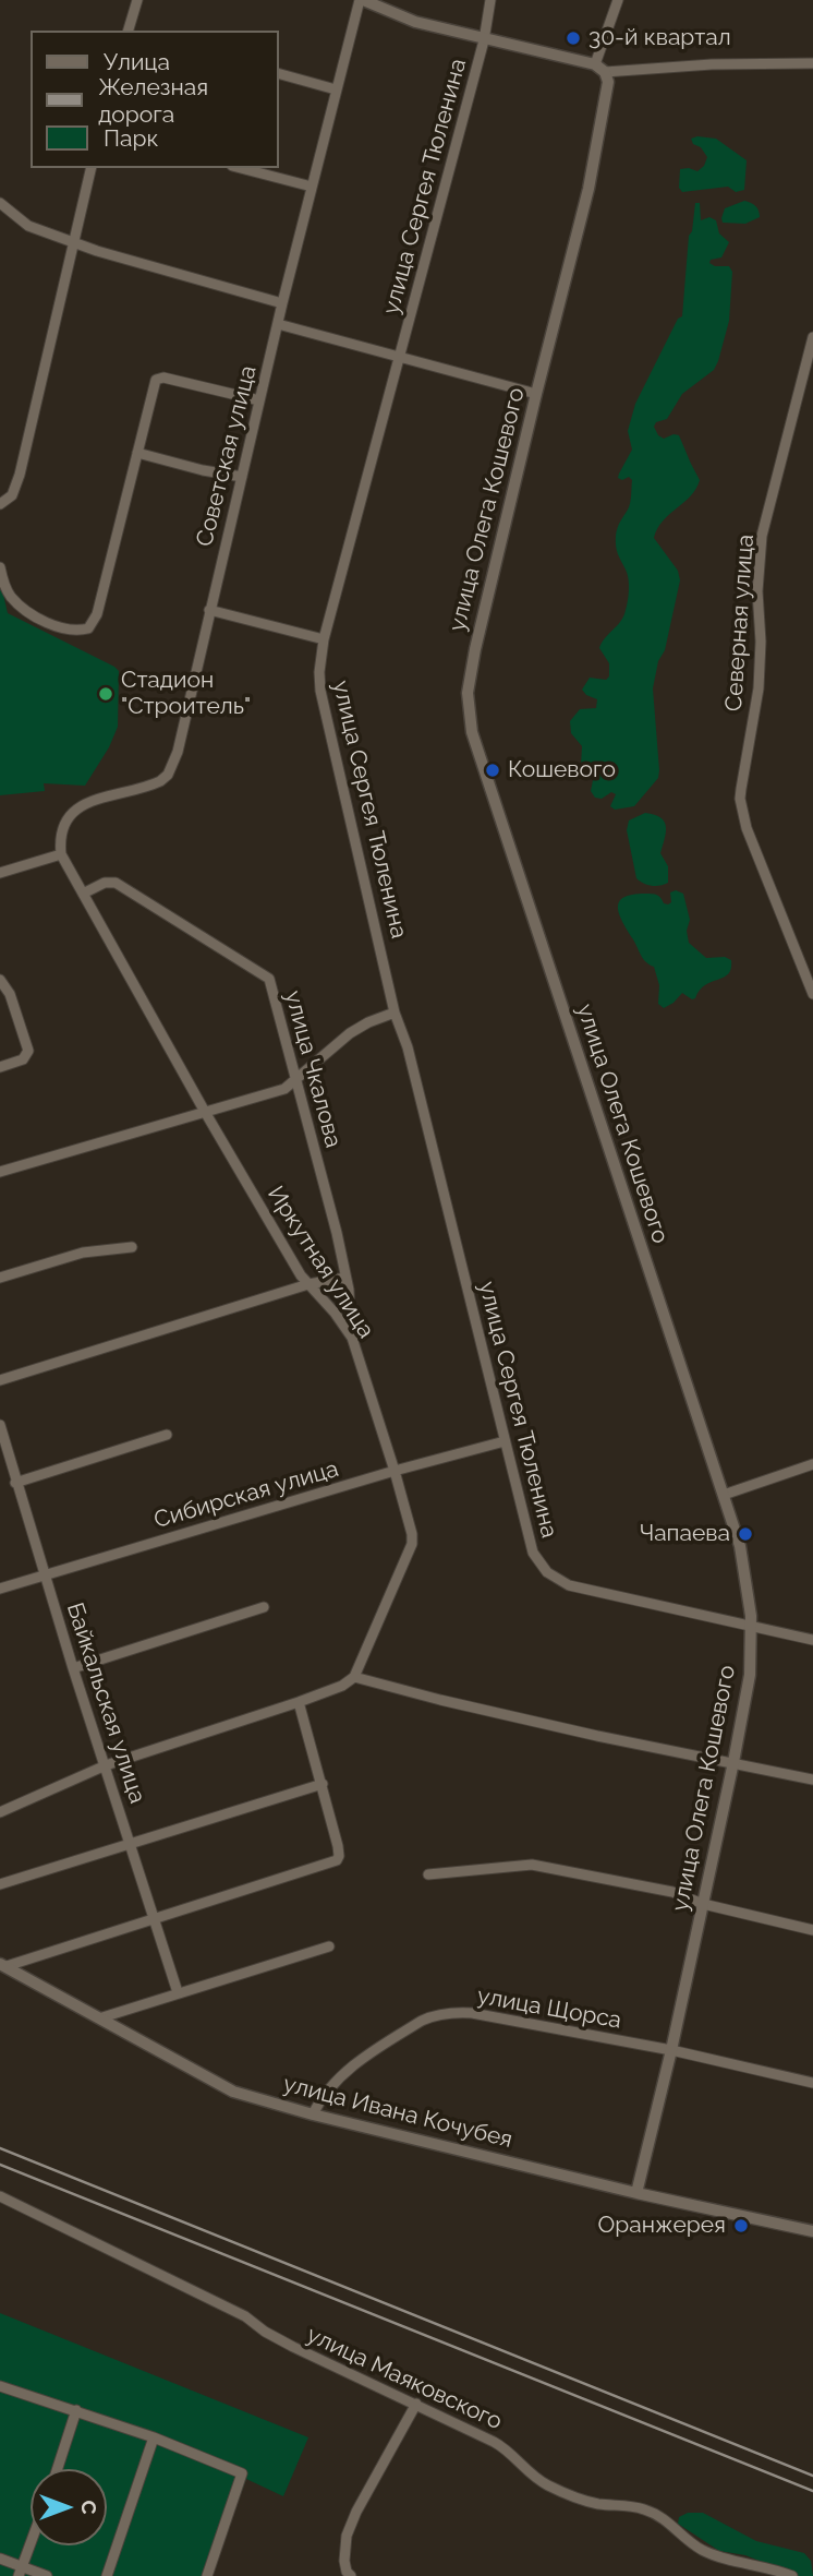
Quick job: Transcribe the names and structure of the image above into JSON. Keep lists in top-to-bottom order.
{
  "streets": {
    "street": [
      "улица Сергея Тюленина",
      "Советская улица",
      "улица Олега Кошевого",
      "Северная улица",
      "улица Чкалова",
      "Иркутная улица",
      "Сибирская улица",
      "Байкальская улица",
      "улица Щорса",
      "улица Ивана Кочубея",
      "улица Маяковского"
    ]
  },
  "crossings": [
    ["улица Сергея Тюленина", "улица Олега Кошевого"],
    ["улица Сергея Тюленина", "Сибирская улица"],
    ["Советская улица", "Иркутная улица"],
    ["улица Олега Кошевого", "улица Щорса"],
    ["улица Олега Кошевого", "улица Ивана Кочубея"],
    ["улица Чкалова", "Иркутная улица"],
    ["Иркутная улица", "Сибирская улица"],
    ["Сибирская улица", "Байкальская улица"],
    ["улица Щорса", "улица Ивана Кочубея"]
  ],
  "places": [
    "30-й квартал",
    "Стадион \"Строитель\"",
    "Кошевого",
    "Чапаева",
    "Оранжерея"
  ],
  "legend": ["Улица", "Железная дорога", "Парк"],
  "north": "right"
}
